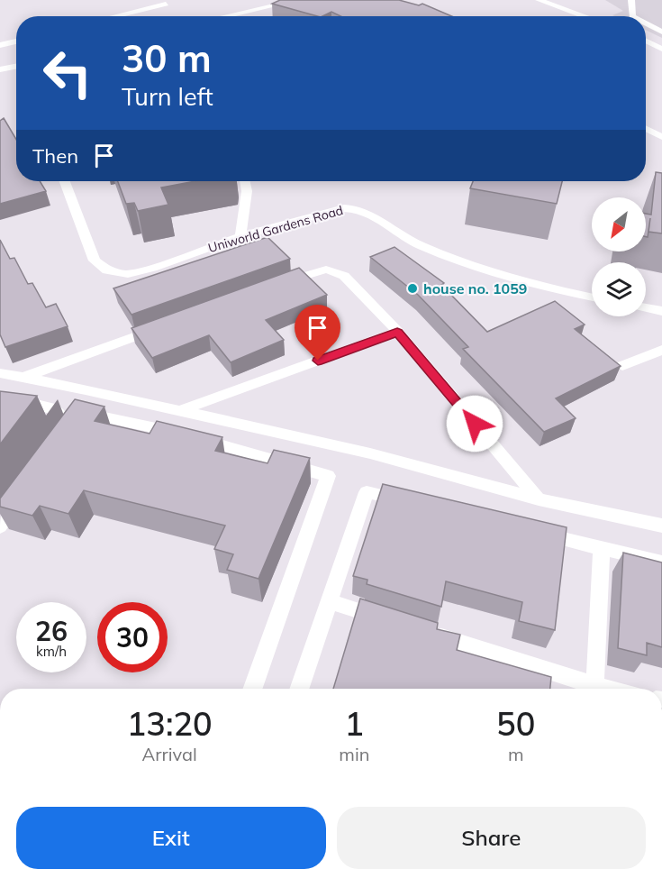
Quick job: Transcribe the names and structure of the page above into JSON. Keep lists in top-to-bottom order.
{
  "streets": {
    "street": ["Uniworld Gardens Road"]
  },
  "places": ["house no. 1059"],
  "north": "bottom left",
  "page": {
    "turn": ["30 m", "Turn left"],
    "then": "Then",
    "speed": "26 km/h",
    "limit": "30",
    "eta": [
      "13:20",
      "Arrival",
      "1",
      "min",
      "50",
      "m"
    ],
    "buttons": ["Exit", "Share"]
  }
}
